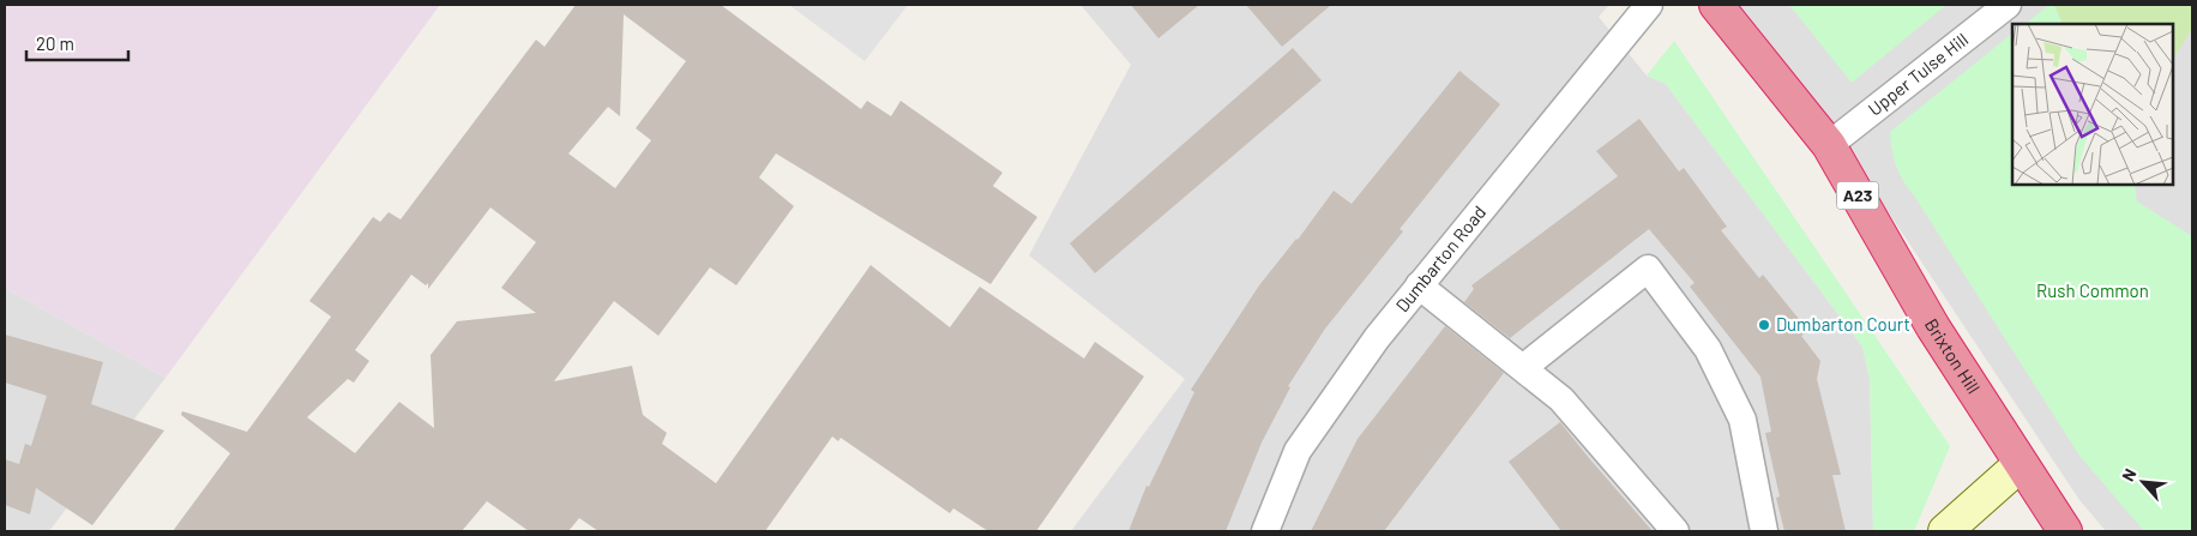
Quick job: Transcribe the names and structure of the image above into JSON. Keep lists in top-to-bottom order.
{
  "streets": {
    "highway": ["A23", "Brixton Hill"],
    "street": ["Upper Tulse Hill", "Dumbarton Road"]
  },
  "crossings": [
    ["Upper Tulse Hill", "Brixton Hill"]
  ],
  "parks": ["Rush Common"],
  "places": ["Dumbarton Court"],
  "scale_bar": "20 m",
  "north": "top left"
}
